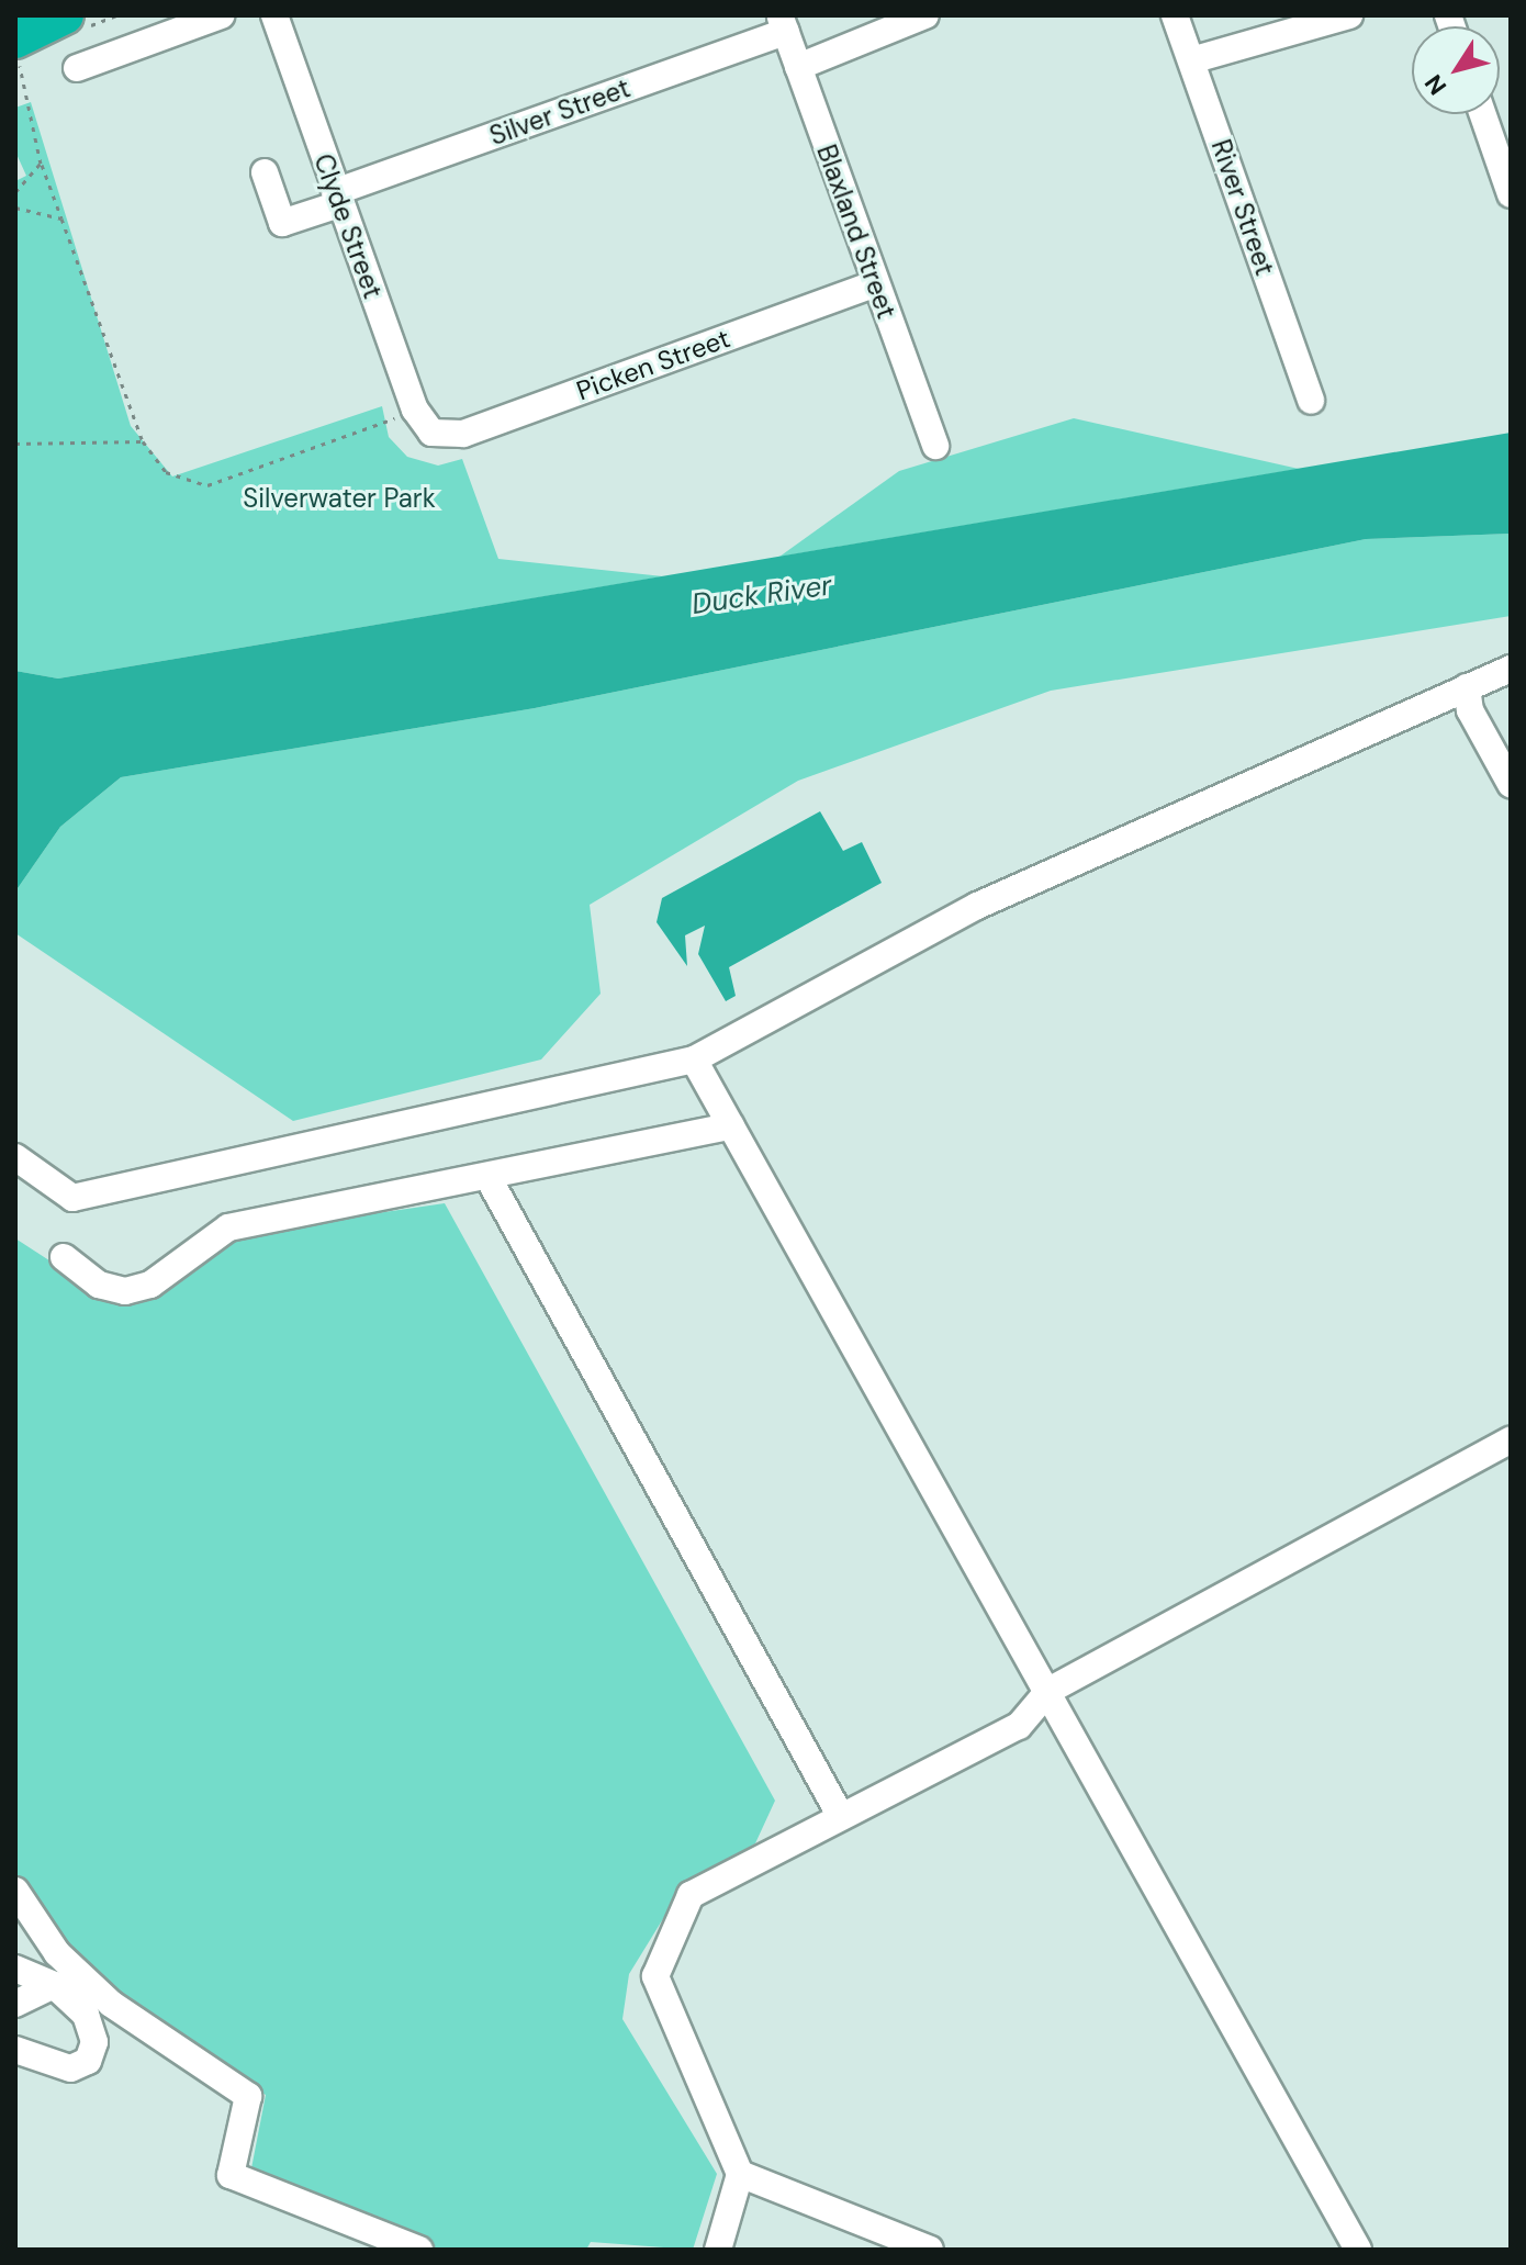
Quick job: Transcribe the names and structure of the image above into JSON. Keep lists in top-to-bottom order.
{
  "streets": {
    "street": [
      "Silver Street",
      "River Street",
      "Clyde Street",
      "Blaxland Street",
      "Picken Street"
    ]
  },
  "crossings": [
    ["Silver Street", "Clyde Street"],
    ["Silver Street", "Blaxland Street"],
    ["Clyde Street", "Picken Street"],
    ["Blaxland Street", "Picken Street"]
  ],
  "water": ["Duck River"],
  "parks": ["Silverwater Park"],
  "north": "bottom left"
}
